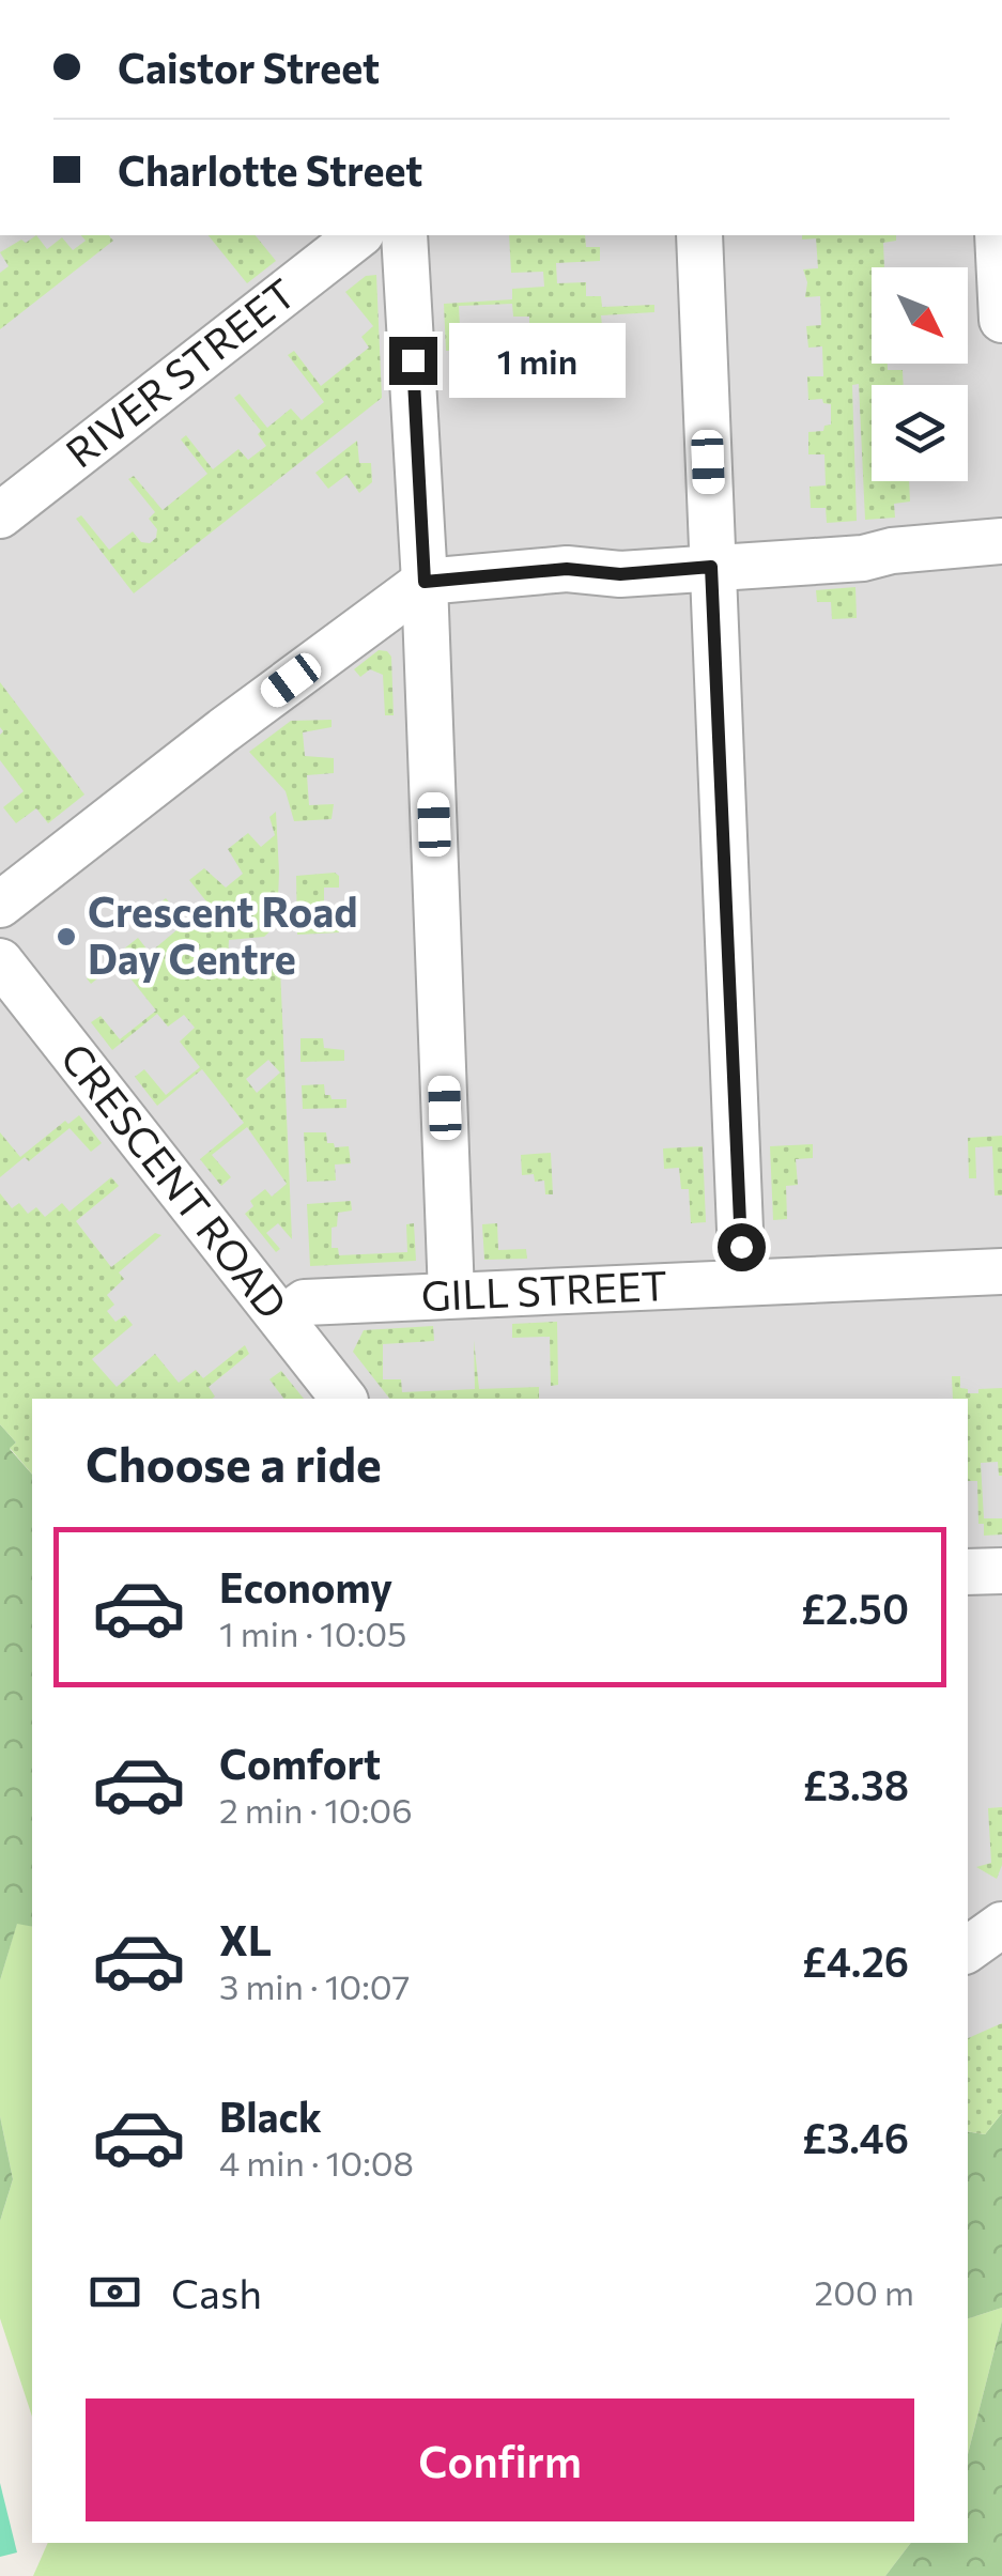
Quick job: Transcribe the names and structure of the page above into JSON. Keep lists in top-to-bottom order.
{
  "streets": {
    "street": ["RIVER STREET", "CRESCENT ROAD", "GILL STREET"]
  },
  "crossings": [
    ["CRESCENT ROAD", "GILL STREET"]
  ],
  "places": ["Crescent Road Day Centre"],
  "north": "bottom right",
  "page": {
    "banner": ["Caistor Street", "Charlotte Street"],
    "bubble": "1 min",
    "heading": "Choose a ride",
    "list": [
      {
        "name": "Economy",
        "note": "1 min · 10:05",
        "value": "£2.50"
      },
      {
        "name": "Comfort",
        "note": "2 min · 10:06",
        "value": "£3.38"
      },
      {
        "name": "XL",
        "note": "3 min · 10:07",
        "value": "£4.26"
      },
      {
        "name": "Black",
        "note": "4 min · 10:08",
        "value": "£3.46"
      }
    ],
    "pay": ["Cash", "200 m"],
    "buttons": "Confirm"
  }
}
